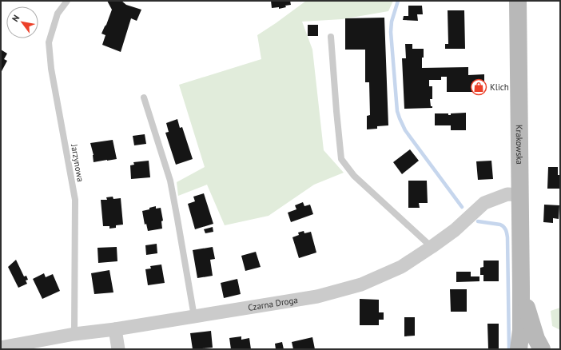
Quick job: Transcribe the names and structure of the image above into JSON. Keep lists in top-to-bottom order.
{
  "streets": {
    "main road": ["Krakowska"],
    "street": ["Czarna Droga"],
    "lane": ["Jarzynowa"]
  },
  "crossings": [
    ["Krakowska", "Czarna Droga"],
    ["Jarzynowa", "Czarna Droga"]
  ],
  "places": {
    "shop": ["Klich"]
  },
  "north": "top left"
}
